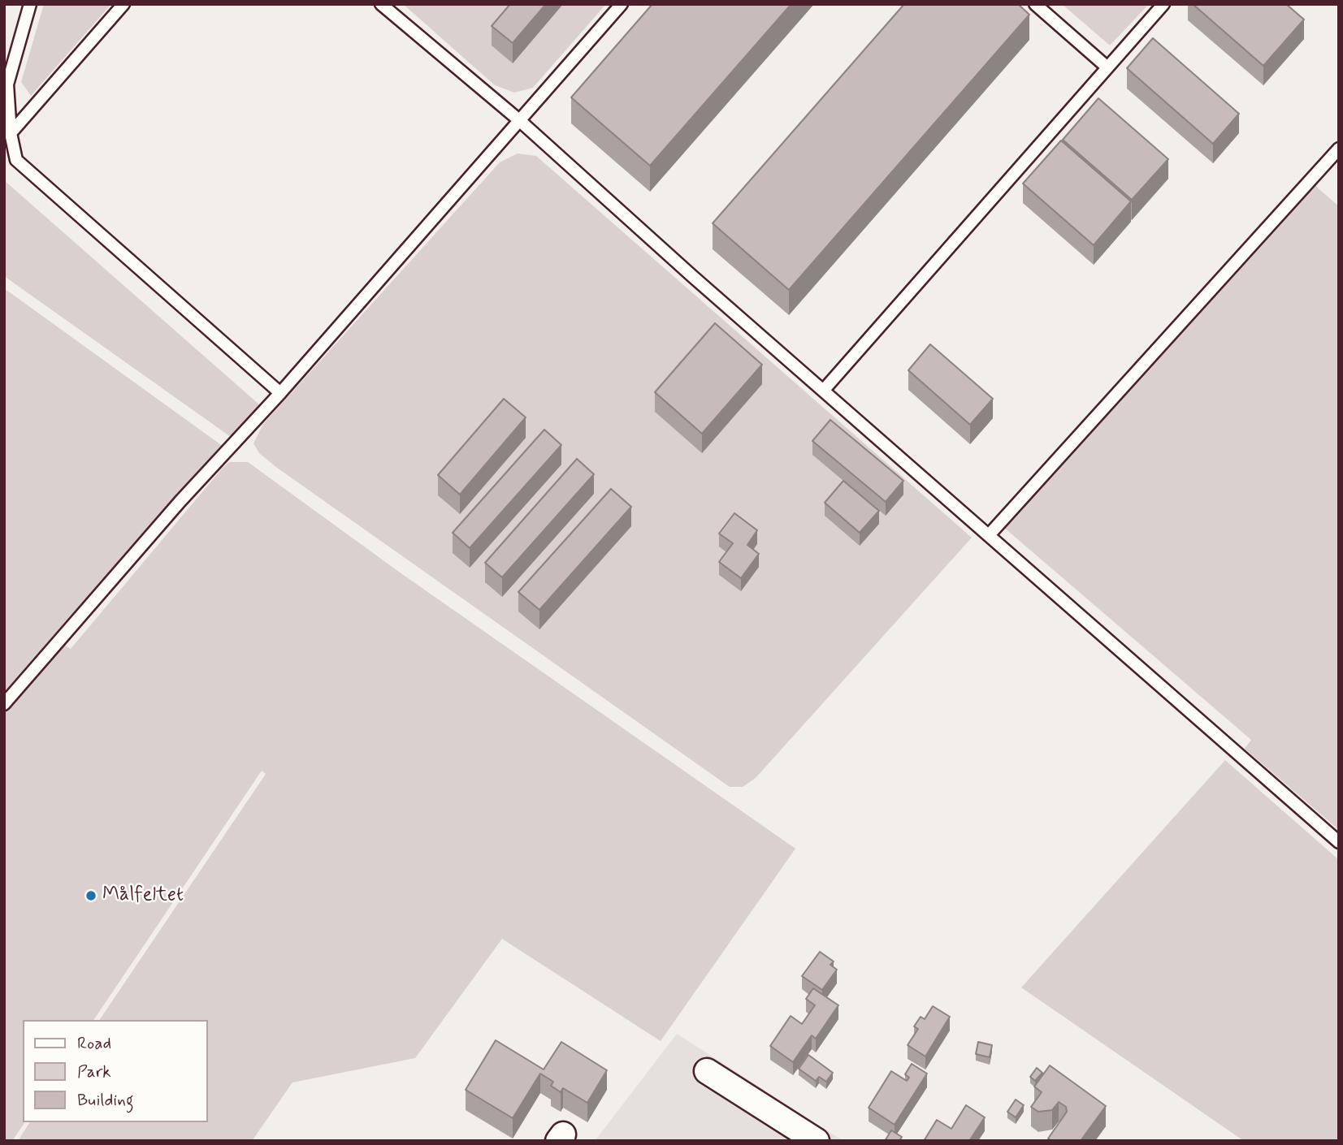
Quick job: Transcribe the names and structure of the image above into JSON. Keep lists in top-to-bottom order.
{
  "places": ["Målfeltet"],
  "legend": ["Road", "Park", "Building"]
}
